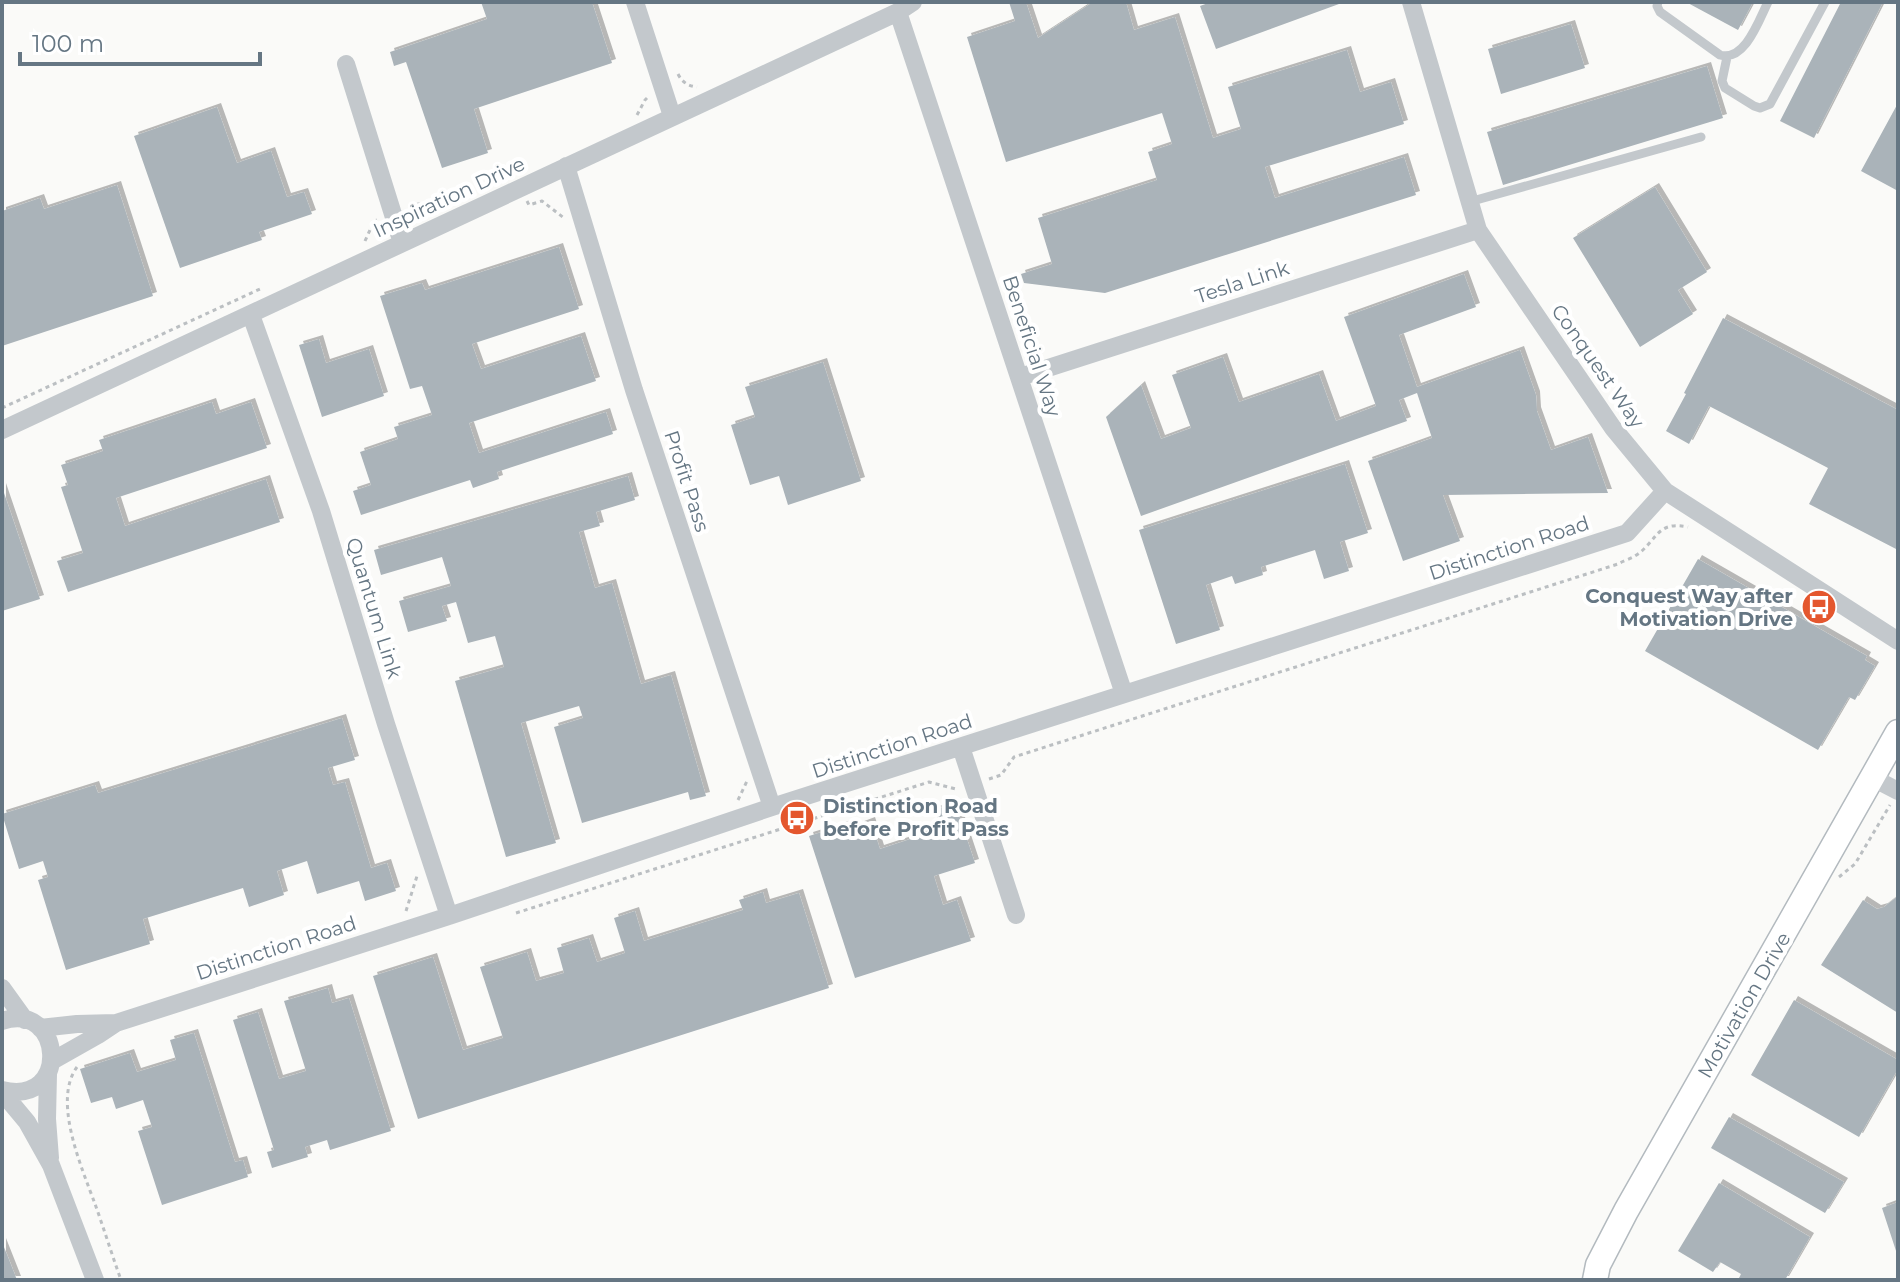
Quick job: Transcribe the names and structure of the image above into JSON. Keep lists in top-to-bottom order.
{
  "streets": {
    "street": [
      "Inspiration Drive",
      "Tesla Link",
      "Beneficial Way",
      "Conquest Way",
      "Profit Pass",
      "Distinction Road",
      "Quantum Link",
      "Motivation Drive"
    ]
  },
  "crossings": [
    ["Inspiration Drive", "Beneficial Way"],
    ["Inspiration Drive", "Profit Pass"],
    ["Inspiration Drive", "Quantum Link"],
    ["Tesla Link", "Beneficial Way"],
    ["Tesla Link", "Conquest Way"],
    ["Beneficial Way", "Distinction Road"],
    ["Conquest Way", "Distinction Road"],
    ["Profit Pass", "Distinction Road"],
    ["Distinction Road", "Quantum Link"]
  ],
  "places": {
    "bus stop": ["Conquest Way after Motivation Drive", "Distinction Road before Profit Pass"]
  },
  "scale_bar": "100 m"
}
